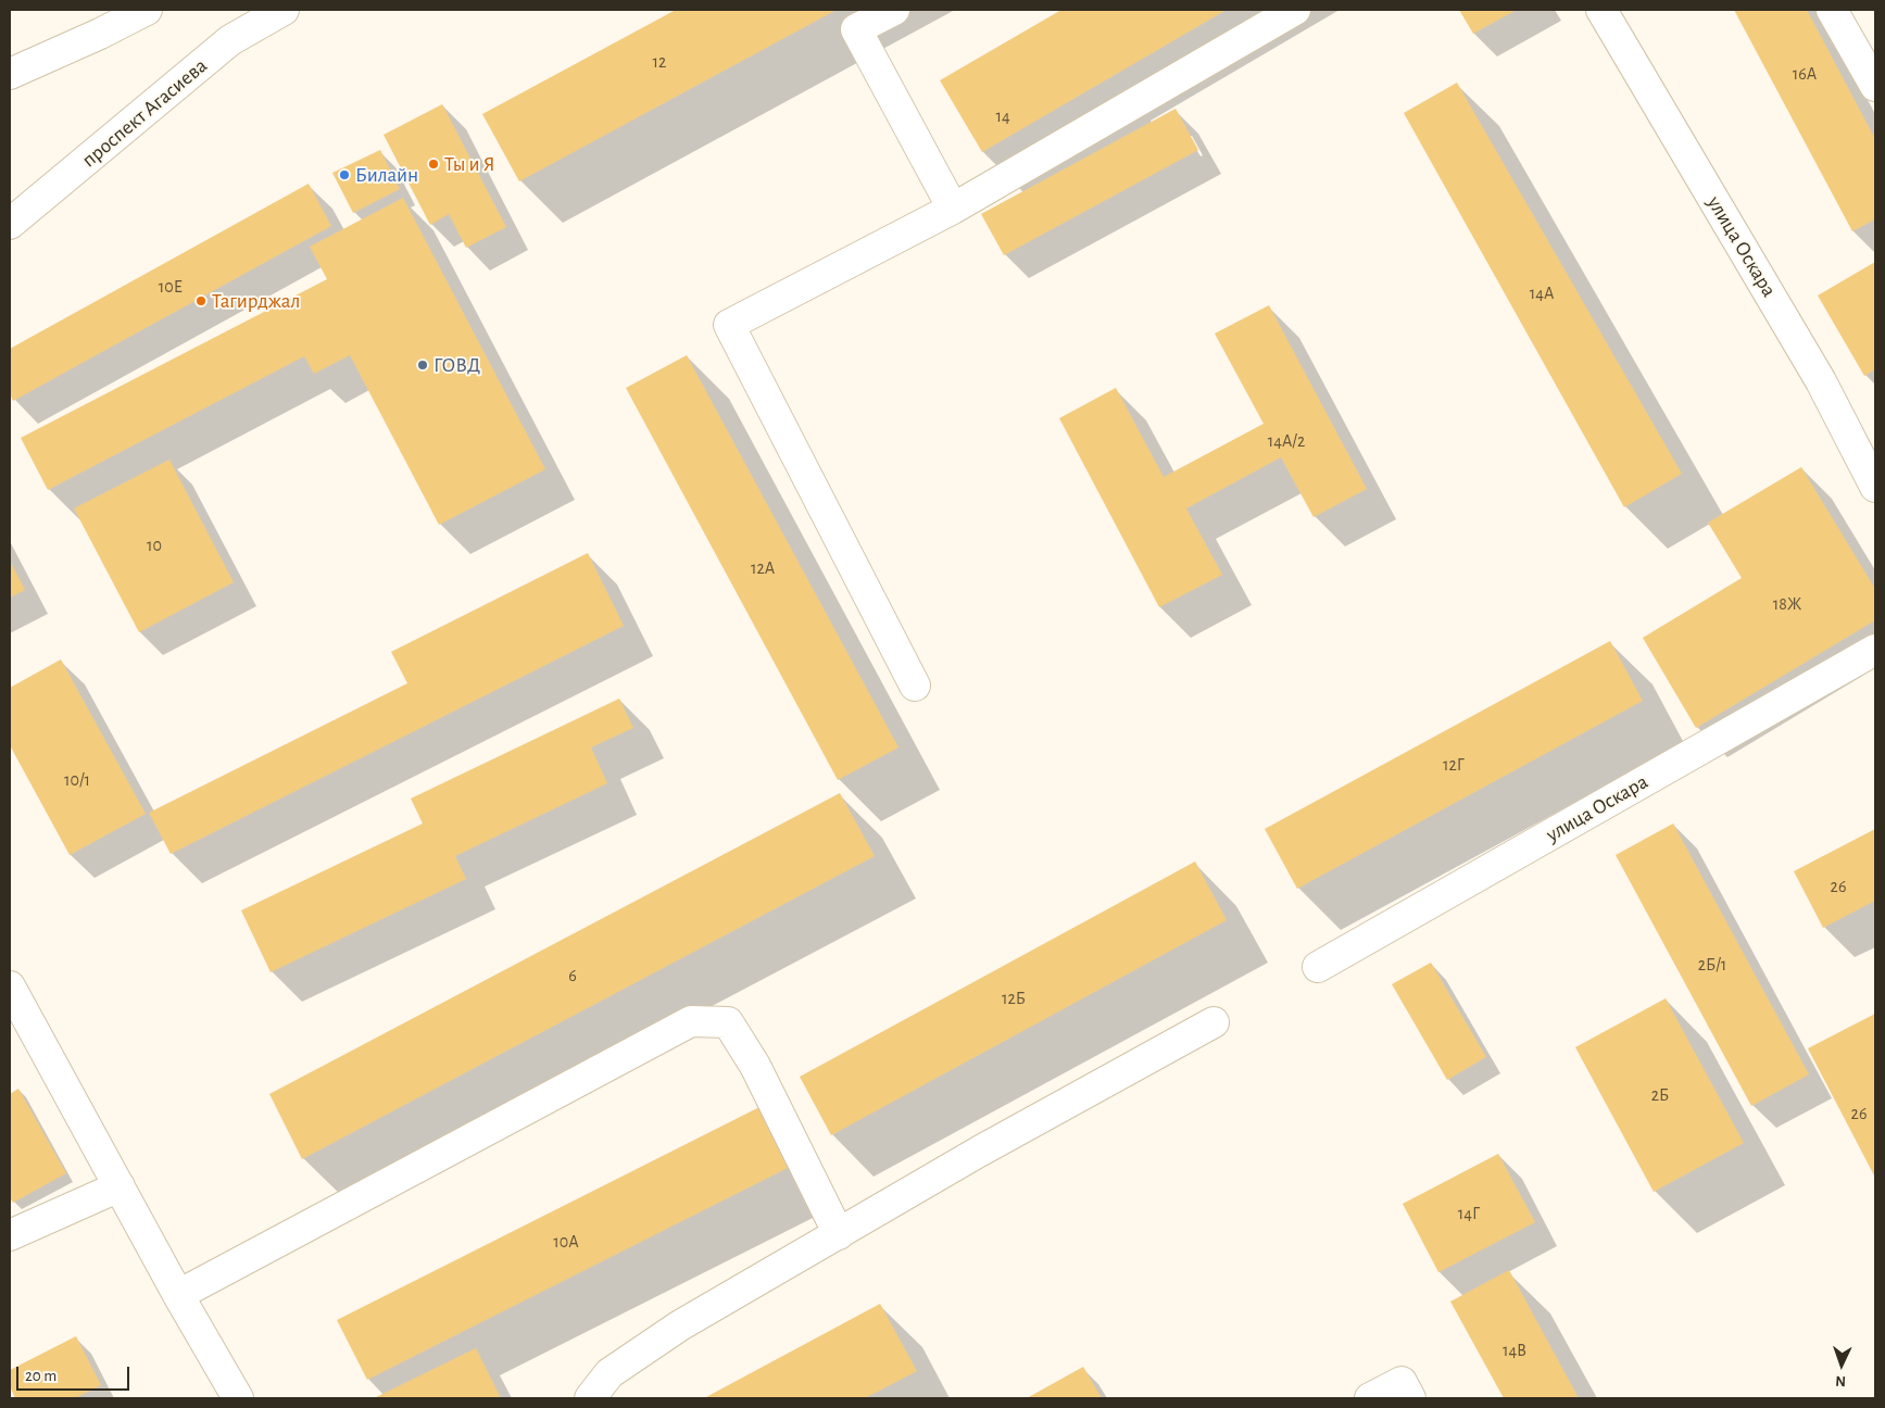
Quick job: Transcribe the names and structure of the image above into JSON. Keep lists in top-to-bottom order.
{
  "streets": {
    "street": ["проспект Агасиева", "улица Оскара"]
  },
  "places": [
    "Ты и Я",
    "Билайн",
    "Тагирджал",
    "ГОВД"
  ],
  "house_numbers": [
    "12",
    "16А",
    "14",
    "10Е",
    "14А",
    "14А/2",
    "10",
    "12А",
    "18Ж",
    "12Г",
    "10/1",
    "26",
    "2Б/1",
    "6",
    "12Б",
    "2Б",
    "26",
    "14Г",
    "10А",
    "14В"
  ],
  "scale_bar": "20 m",
  "north": "bottom"
}
